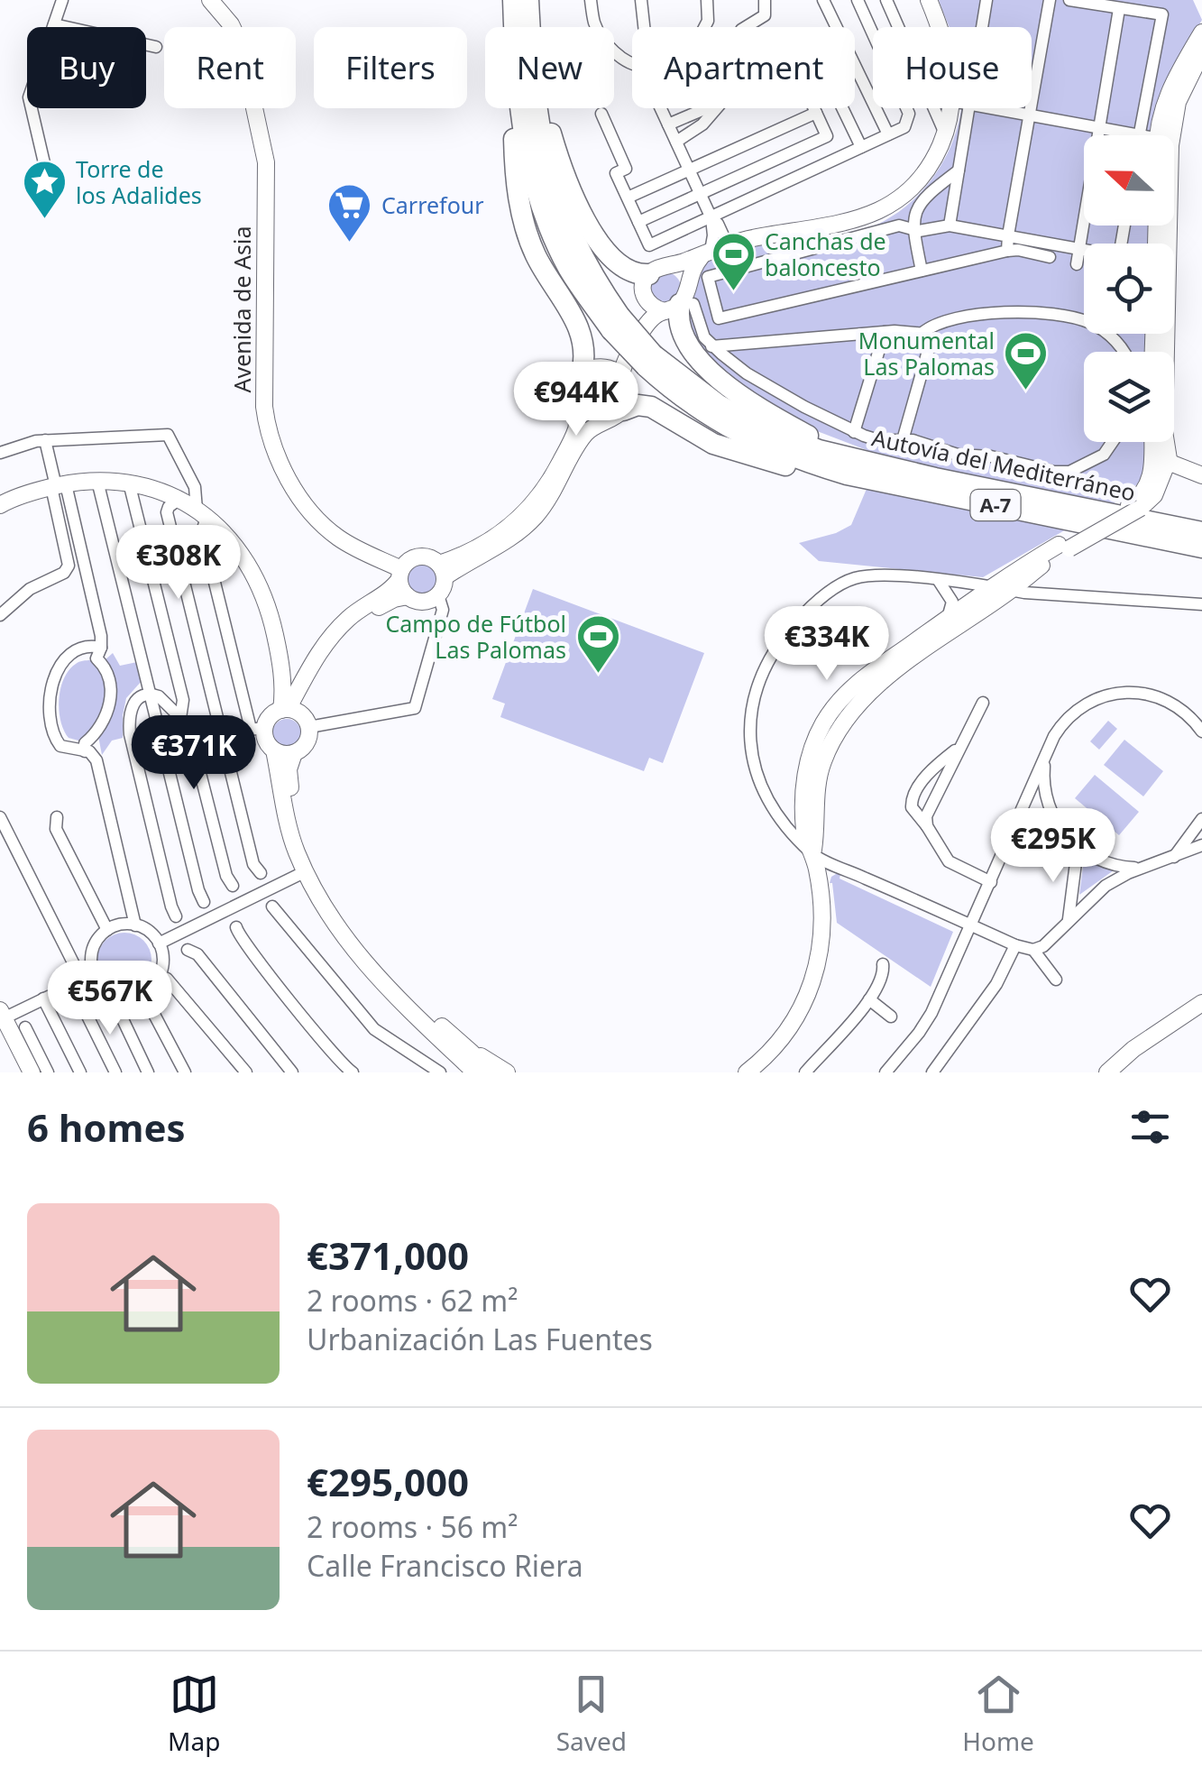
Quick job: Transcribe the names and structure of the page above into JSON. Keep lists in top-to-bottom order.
{
  "streets": {
    "highway": ["Autovía del Mediterráneo", "A-7"],
    "street": ["Avenida de Asia"]
  },
  "crossings": [
    ["Autovía del Mediterráneo", "A-7"]
  ],
  "places": {
    "place": ["Torre de los Adalides"],
    "supermarket": ["Carrefour"],
    "sports": ["Canchas de baloncesto", "Monumental Las Palomas", "Campo de Fútbol Las Palomas"]
  },
  "north": "left",
  "page": {
    "chip": [
      "Buy",
      "Rent",
      "Filters",
      "New",
      "Apartment",
      "House"
    ],
    "price": [
      "€944K",
      "€308K",
      "€334K",
      "€371K",
      "€295K",
      "€567K"
    ],
    "heading": "6 homes",
    "list": [
      {
        "name": "€371,000",
        "note": "2 rooms · 62 m² · Urbanización Las Fuentes"
      },
      {
        "name": "€295,000",
        "note": "2 rooms · 56 m² · Calle Francisco Riera"
      }
    ],
    "tabs": ["Map", "Saved", "Home"]
  }
}
